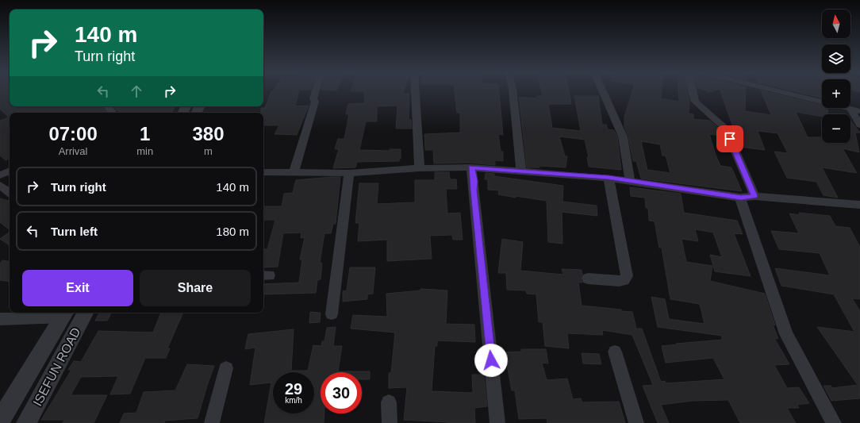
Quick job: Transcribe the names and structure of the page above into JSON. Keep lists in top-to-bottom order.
{
  "streets": {
    "street": ["ISEFUN ROAD"]
  },
  "north": "top",
  "page": {
    "map_buttons": ["+", "−"],
    "turn": ["140 m", "Turn right"],
    "eta": [
      "07:00",
      "Arrival",
      "1",
      "min",
      "380",
      "m"
    ],
    "list": [
      {
        "name": "Turn right",
        "value": "140 m"
      },
      {
        "name": "Turn left",
        "value": "180 m"
      }
    ],
    "buttons": ["Exit", "Share"],
    "speed": "29 km/h",
    "limit": "30"
  }
}
